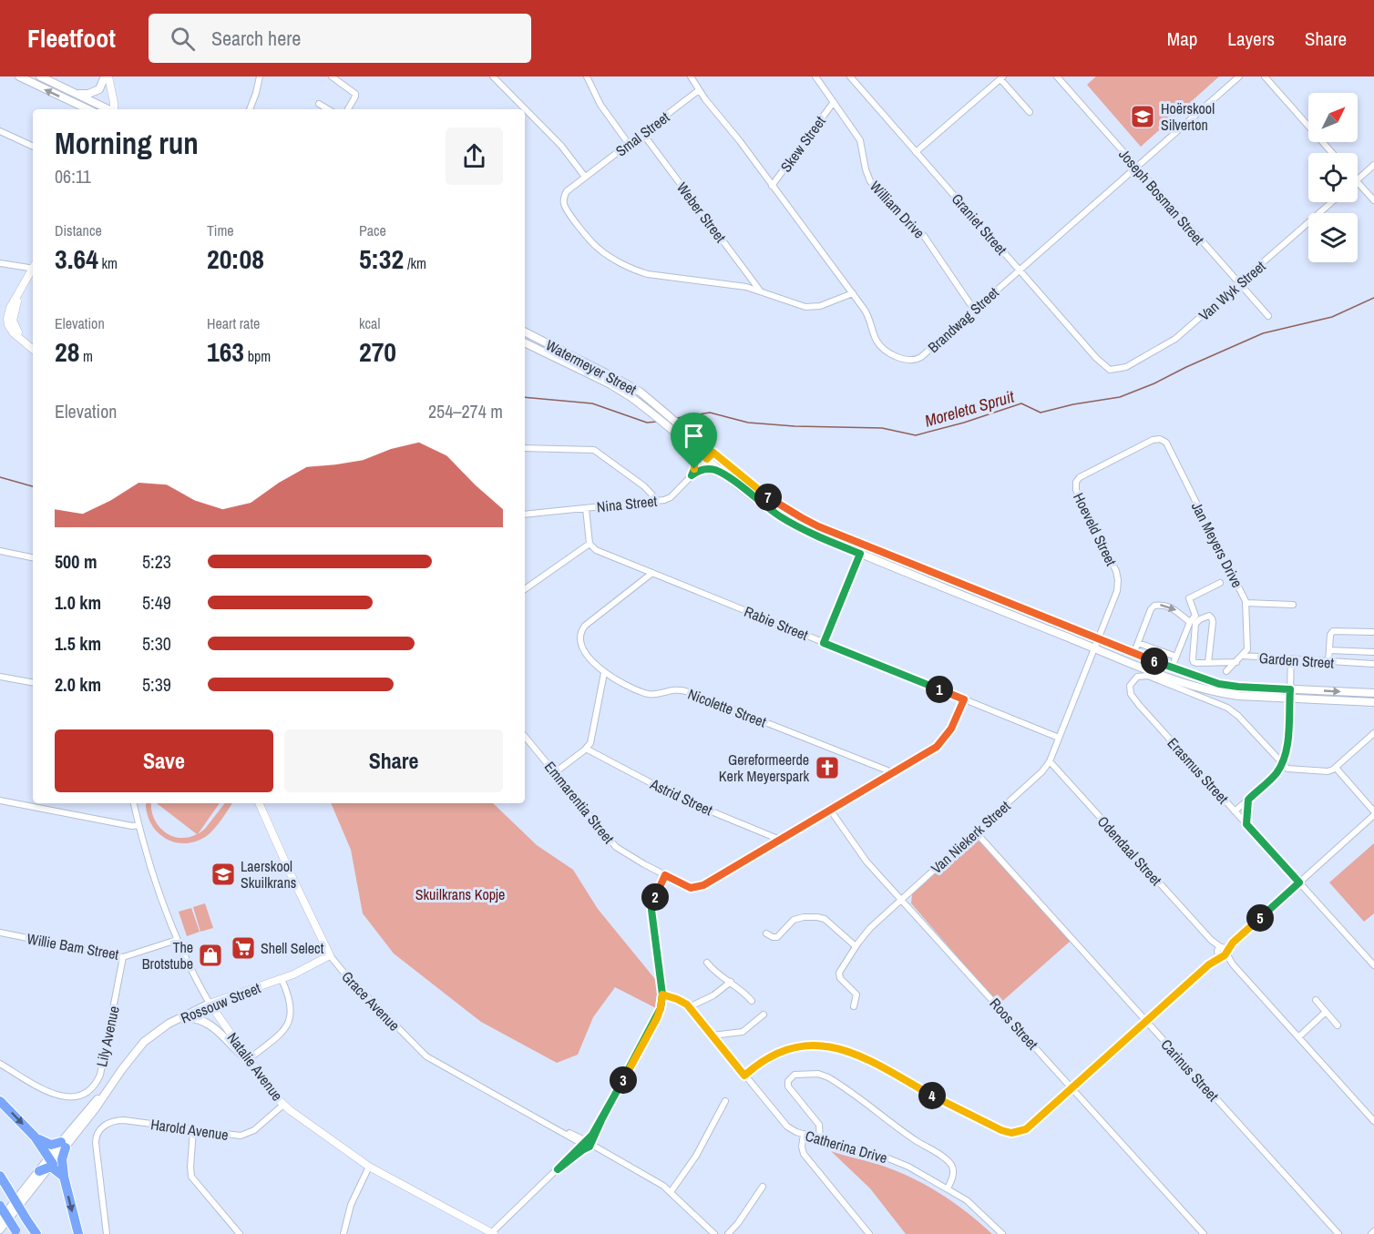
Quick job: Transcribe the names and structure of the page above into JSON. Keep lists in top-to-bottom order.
{
  "streets": {
    "main road": ["Watermeyer Street", "Rossouw Street"],
    "street": [
      "Smal Street",
      "Skew Street",
      "Joseph Bosman Street",
      "William Drive",
      "Weber Street",
      "Graniet Street",
      "Van Wyk Street",
      "Brandwag Street",
      "Nina Street",
      "Hoeveld Street",
      "Jan Meyers Drive",
      "Rabie Street",
      "Garden Street",
      "Nicolette Street",
      "Erasmus Street",
      "Astrid Street",
      "Emmarentia Street",
      "Van Niekerk Street",
      "Odendaal Street",
      "Willie Bam Street",
      "Grace Avenue",
      "Roos Street",
      "Lily Avenue",
      "Natalie Avenue",
      "Carinus Street",
      "Harold Avenue",
      "Catherina Drive"
    ]
  },
  "crossings": [
    ["Smal Street", "Weber Street"],
    ["Smal Street", "Brandwag Street"],
    ["Skew Street", "William Drive"],
    ["Skew Street", "Brandwag Street"],
    ["Joseph Bosman Street", "Van Wyk Street"],
    ["Joseph Bosman Street", "Brandwag Street"],
    ["William Drive", "Brandwag Street"],
    ["Graniet Street", "Van Wyk Street"],
    ["Graniet Street", "Brandwag Street"],
    ["Watermeyer Street", "Nina Street"],
    ["Watermeyer Street", "Hoeveld Street"],
    ["Watermeyer Street", "Van Niekerk Street"],
    ["Hoeveld Street", "Jan Meyers Drive"],
    ["Hoeveld Street", "Van Niekerk Street"],
    ["Jan Meyers Drive", "Garden Street"],
    ["Rabie Street", "Nicolette Street"],
    ["Rabie Street", "Emmarentia Street"],
    ["Rabie Street", "Van Niekerk Street"],
    ["Nicolette Street", "Emmarentia Street"],
    ["Astrid Street", "Emmarentia Street"],
    ["Emmarentia Street", "Roos Street"],
    ["Van Niekerk Street", "Odendaal Street"],
    ["Van Niekerk Street", "Roos Street"],
    ["Van Niekerk Street", "Carinus Street"],
    ["Willie Bam Street", "Lily Avenue"],
    ["Willie Bam Street", "Natalie Avenue"],
    ["Grace Avenue", "Rossouw Street"],
    ["Rossouw Street", "Natalie Avenue"],
    ["Natalie Avenue", "Harold Avenue"]
  ],
  "water": ["Moreleta Spruit"],
  "parks": ["Skuilkrans Kopje"],
  "places": {
    "school or university": ["Hoërskool Silverton", "Laerskool Skuilkrans"],
    "church": ["Gereformeerde Kerk Meyerspark"],
    "supermarket": ["Shell Select"],
    "shop": ["The Brotstube"]
  },
  "north": "top right",
  "page": {
    "header": "Fleetfoot",
    "search": "Search here",
    "nav": ["Map", "Layers", "Share"],
    "heading": ["Morning run", "06:11"],
    "stats": [
      ["Distance", "3.64 km"],
      ["Time", "20:08"],
      ["Pace", "5:32 /km"],
      ["Elevation", "28 m"],
      ["Heart rate", "163 bpm"],
      ["kcal", "270"]
    ],
    "chart": ["Elevation", "254–274 m"],
    "pins": [
      "7",
      "6",
      "1",
      "2",
      "5",
      "3",
      "4"
    ],
    "list": [
      {
        "name": "500 m",
        "note": "5:23"
      },
      {
        "name": "1.0 km",
        "note": "5:49"
      },
      {
        "name": "1.5 km",
        "note": "5:30"
      },
      {
        "name": "2.0 km",
        "note": "5:39"
      }
    ],
    "buttons": ["Save", "Share"]
  }
}
